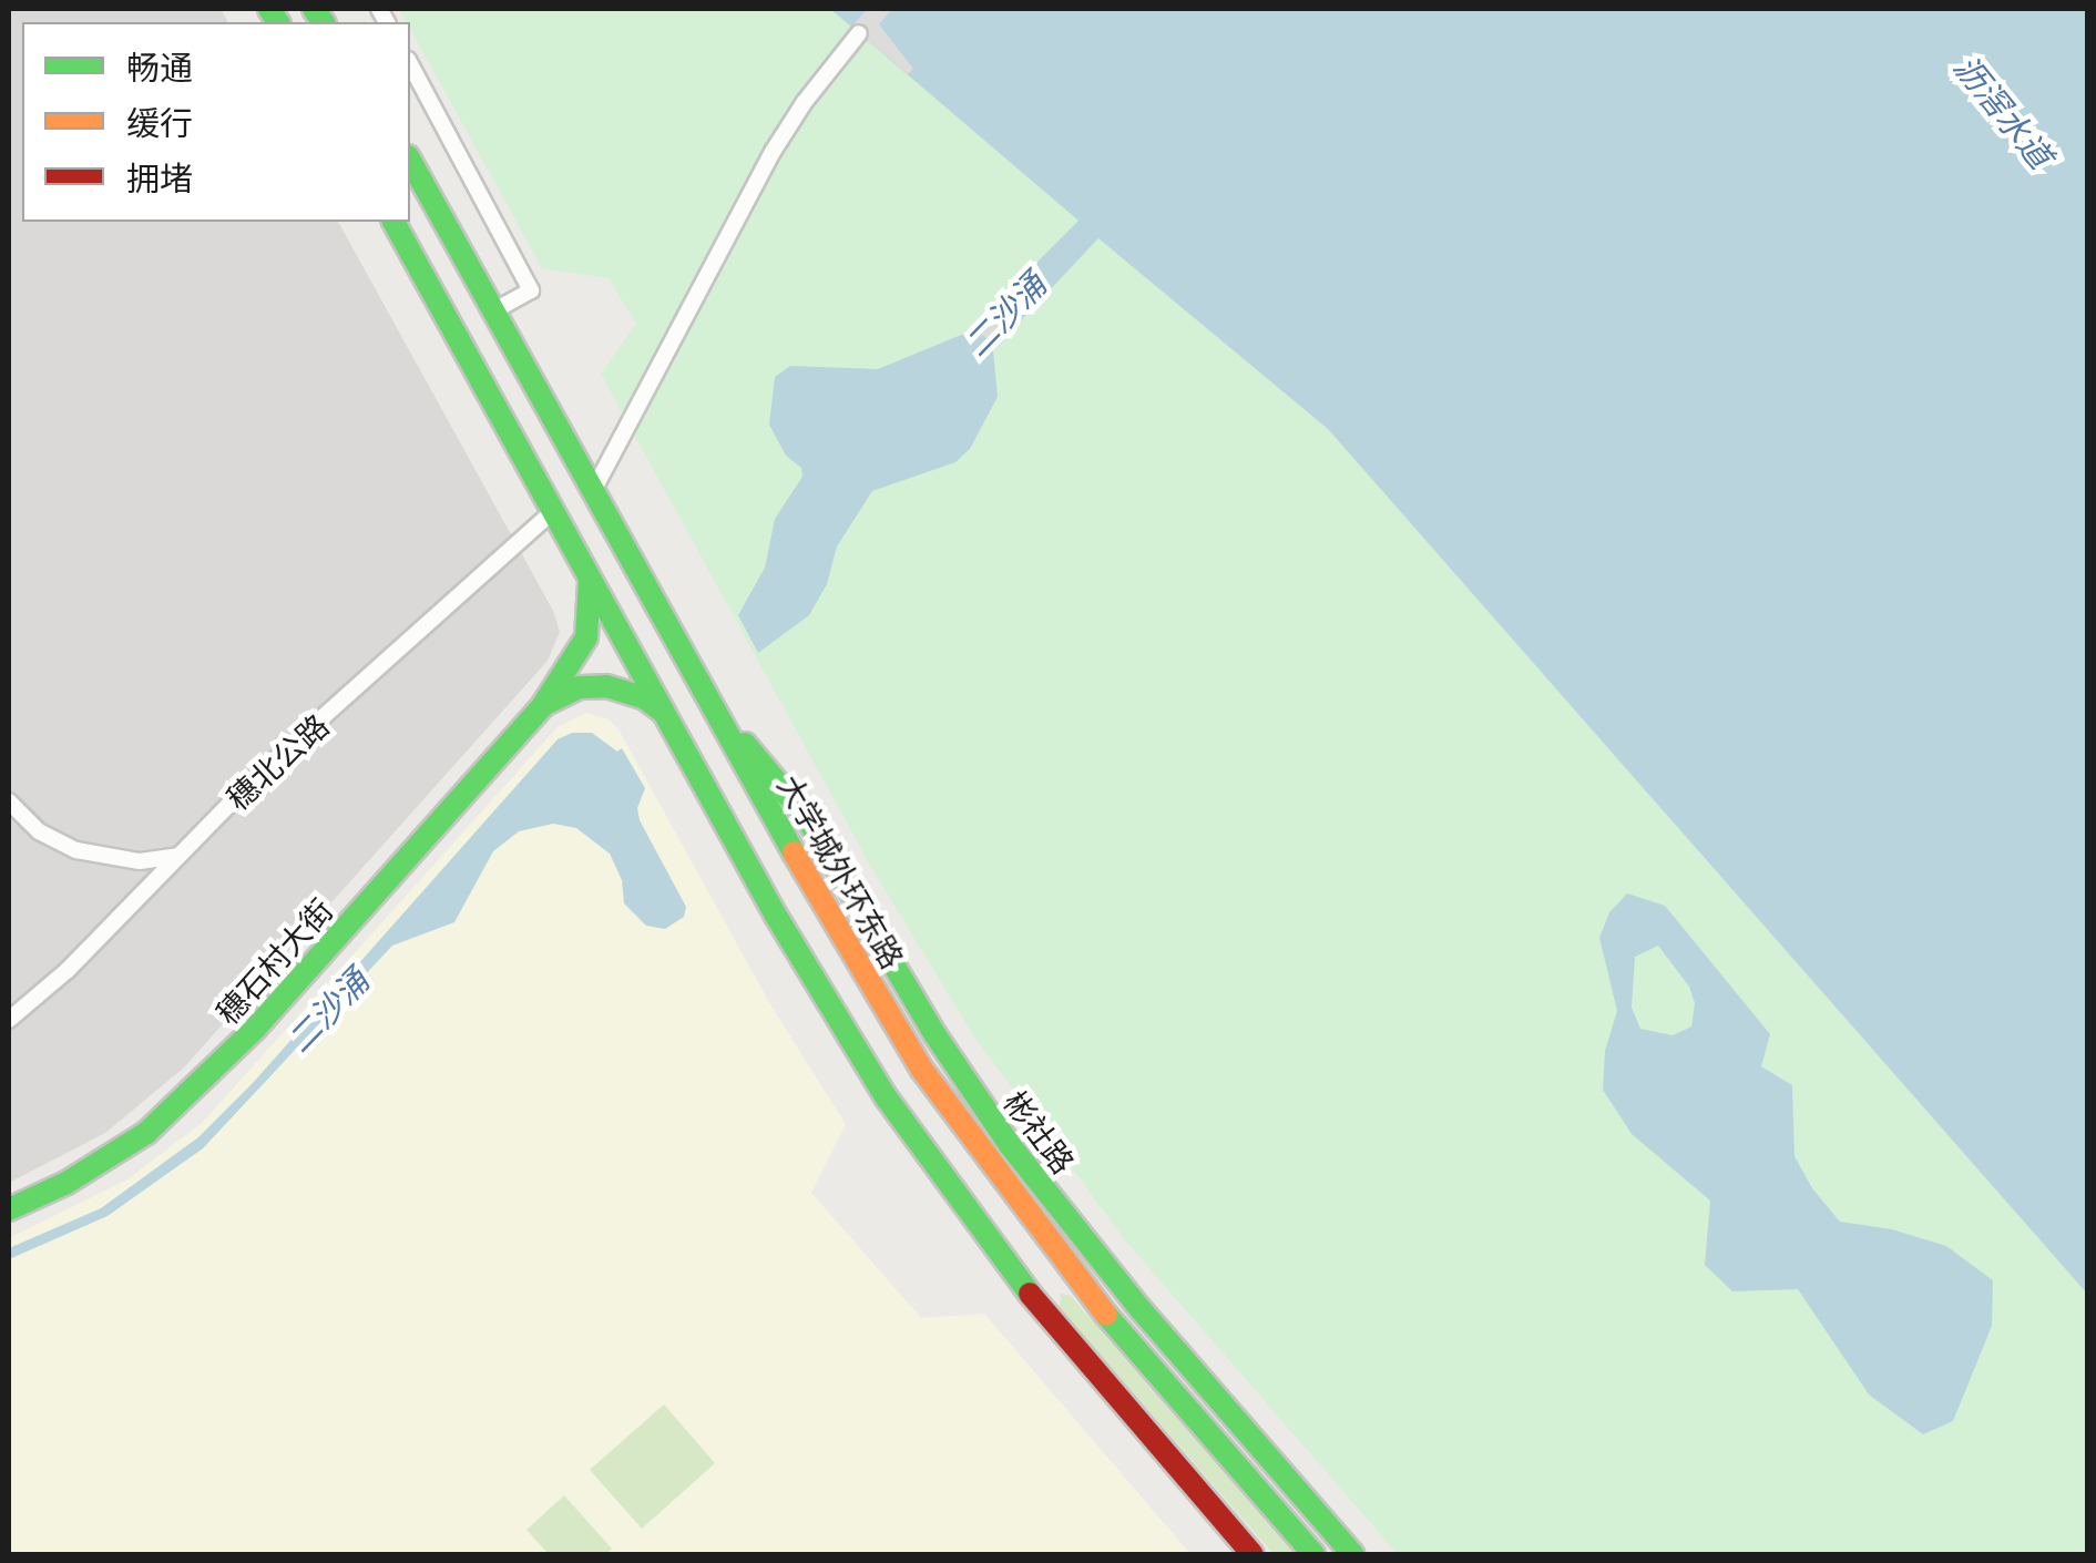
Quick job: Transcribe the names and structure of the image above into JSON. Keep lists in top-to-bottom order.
{
  "streets": {
    "main road": ["大学城外环东路", "穗石村大街", "彬社路"],
    "street": ["穗北公路"]
  },
  "crossings": [
    ["大学城外环东路", "彬社路"]
  ],
  "water": ["沥滘水道", "二沙涌"],
  "legend": ["畅通", "缓行", "拥堵"]
}
